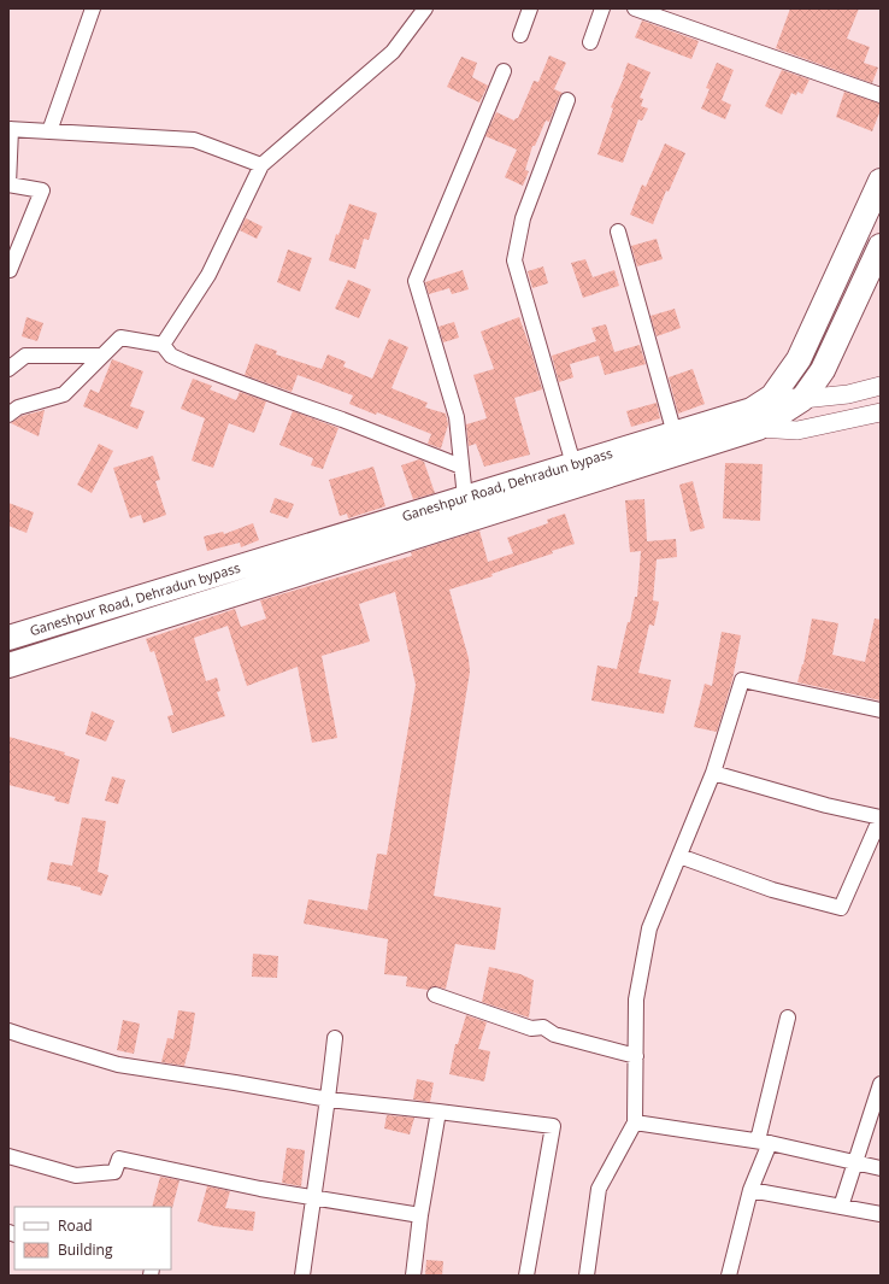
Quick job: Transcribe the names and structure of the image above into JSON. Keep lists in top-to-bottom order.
{
  "streets": {
    "main road": ["Ganeshpur Road, Dehradun bypass"]
  },
  "legend": ["Road", "Building"]
}
